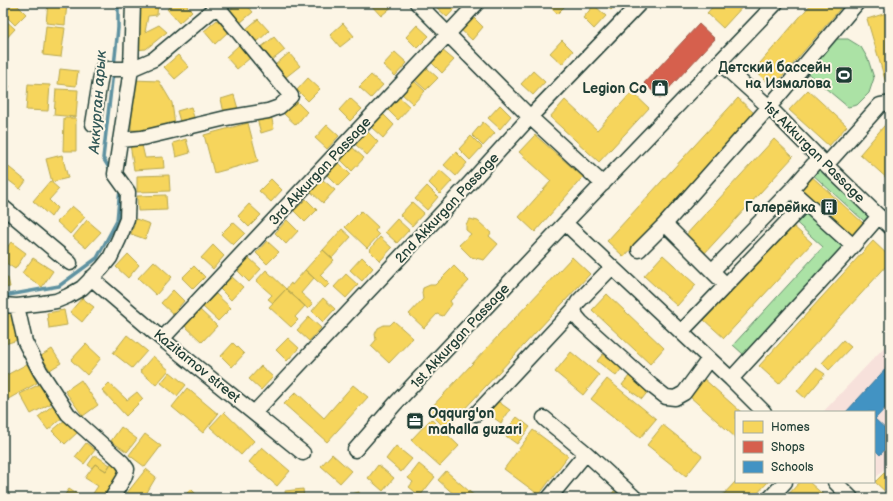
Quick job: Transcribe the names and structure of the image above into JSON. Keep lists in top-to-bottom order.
{
  "streets": {
    "street": [
      "1st Akkurgan Passage",
      "3rd Akkurgan Passage",
      "2nd Akkurgan Passage",
      "Kazitarnov street"
    ]
  },
  "crossings": [
    ["3rd Akkurgan Passage", "Kazitarnov street"],
    ["2nd Akkurgan Passage", "Kazitarnov street"]
  ],
  "water": ["Аккурган арык"],
  "places": {
    "sports": ["Детский бассейн на Измалова"],
    "shop": ["Legion Co"],
    "building": ["Галерейка"],
    "office": ["Oqqurg'on mahalla guzari"]
  },
  "legend": ["Homes", "Shops", "Schools"]
}
